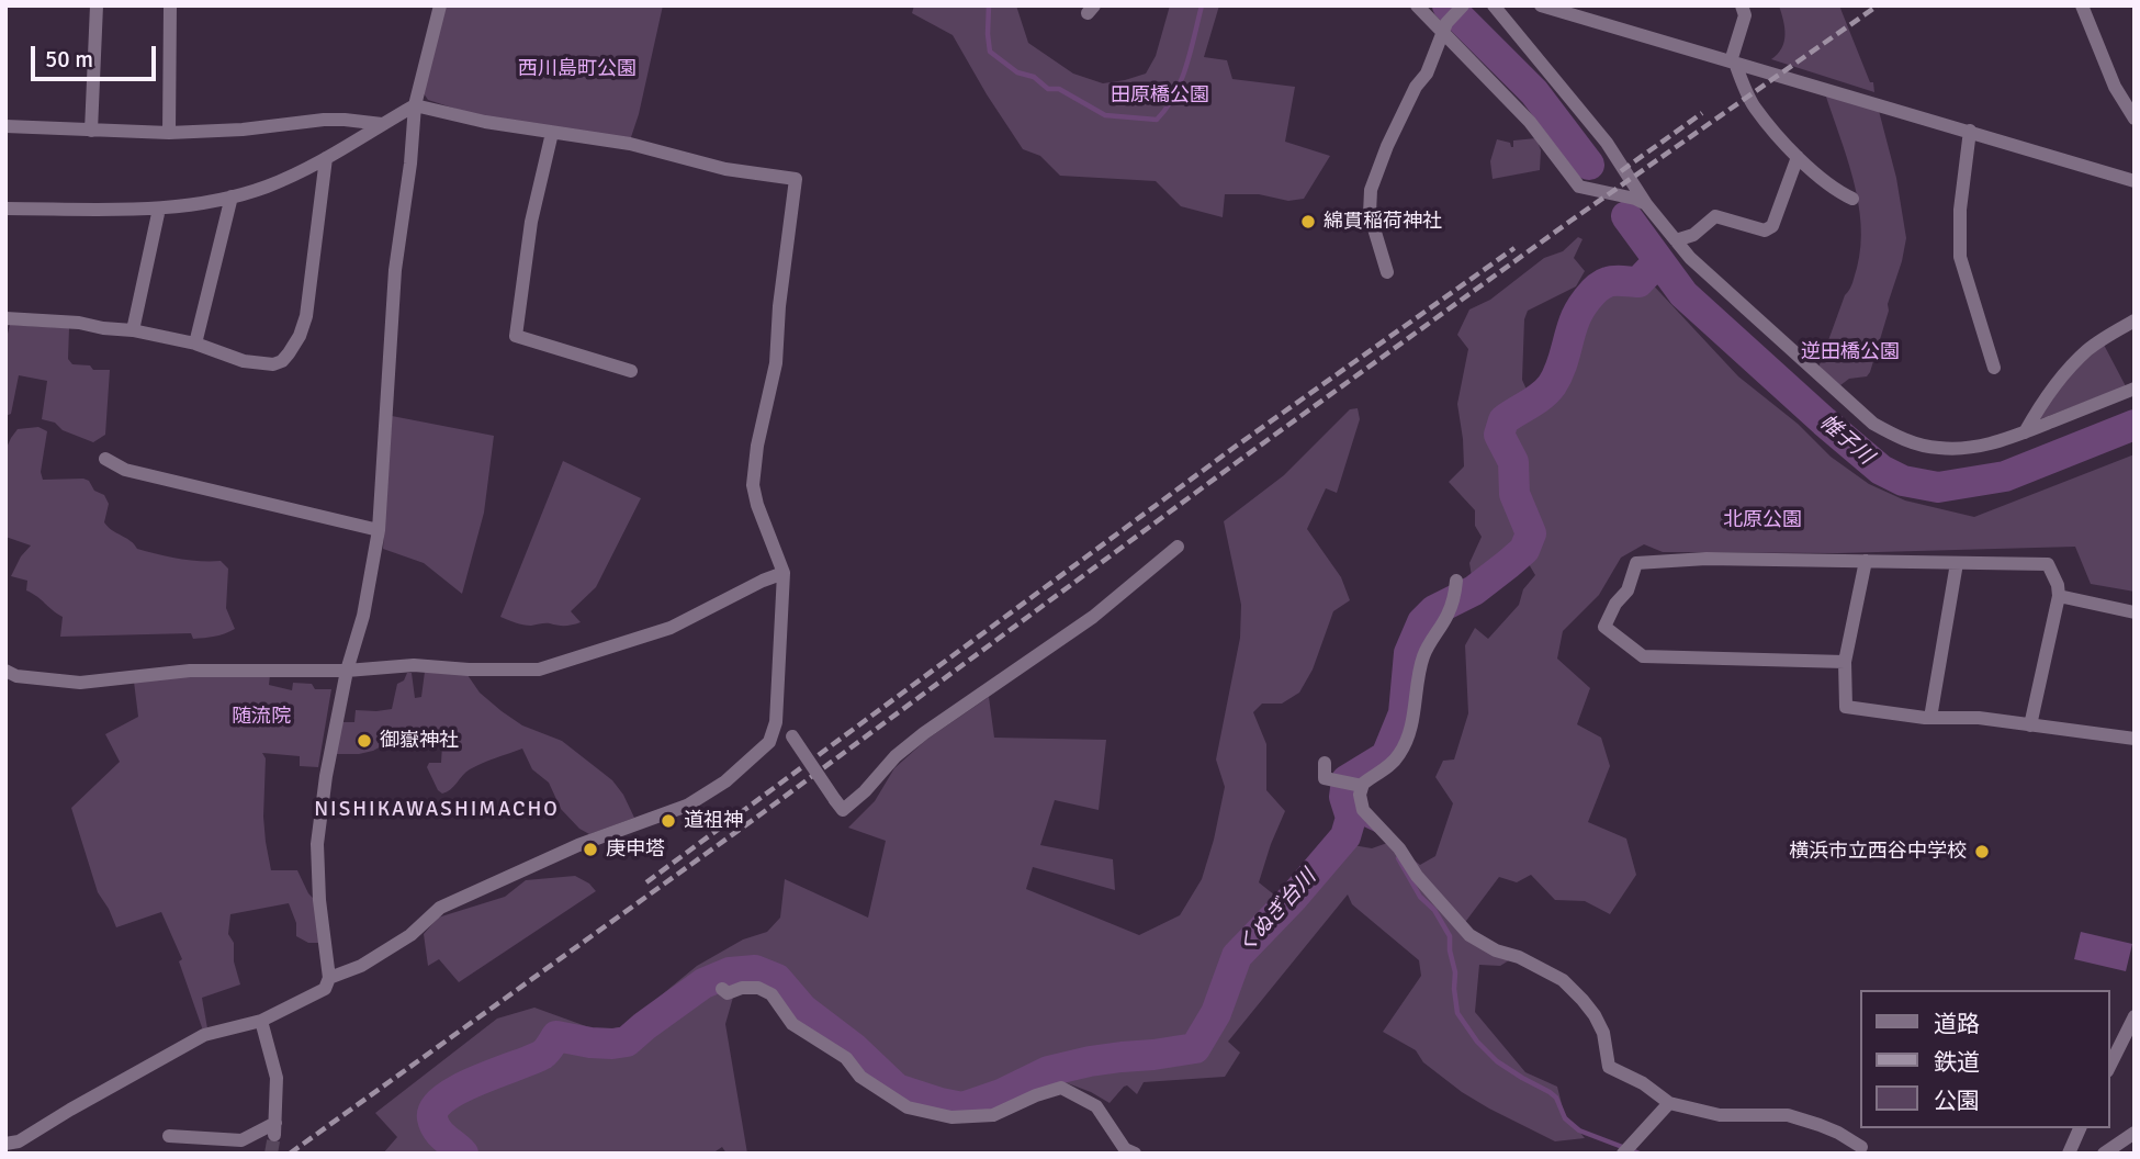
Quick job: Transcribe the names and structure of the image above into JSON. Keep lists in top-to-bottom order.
{
  "districts": ["NISHIKAWASHIMACHO"],
  "water": ["帷子川", "くぬぎ台川"],
  "parks": [
    "西川島町公園",
    "田原橋公園",
    "逆田橋公園",
    "北原公園",
    "随流院"
  ],
  "places": [
    "綿貫稲荷神社",
    "御嶽神社",
    "道祖神",
    "庚申塔",
    "横浜市立西谷中学校"
  ],
  "legend": ["道路", "鉄道", "公園"],
  "scale_bar": "50 m"
}
